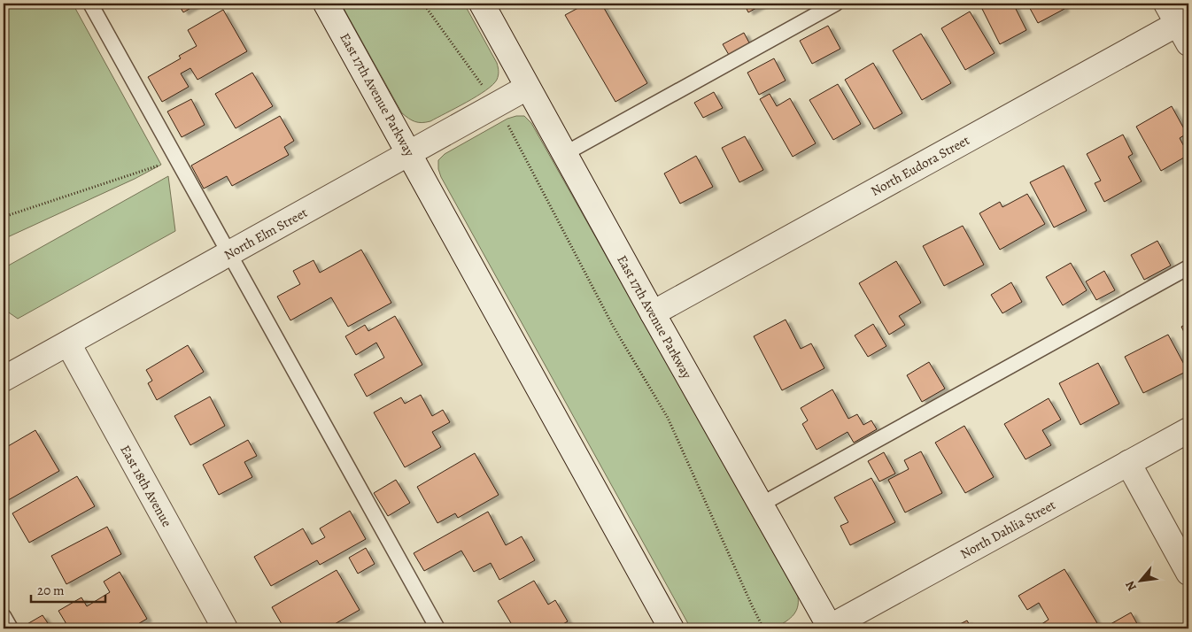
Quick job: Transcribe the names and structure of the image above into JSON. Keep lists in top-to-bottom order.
{
  "streets": {
    "street": [
      "East 17th Avenue Parkway",
      "North Eudora Street",
      "North Elm Street",
      "East 18th Avenue",
      "North Dahlia Street"
    ]
  },
  "crossings": [
    ["East 17th Avenue Parkway", "North Eudora Street"],
    ["East 17th Avenue Parkway", "North Elm Street"],
    ["East 17th Avenue Parkway", "North Dahlia Street"],
    ["North Elm Street", "East 18th Avenue"]
  ],
  "scale_bar": "20 m",
  "north": "bottom left"
}
